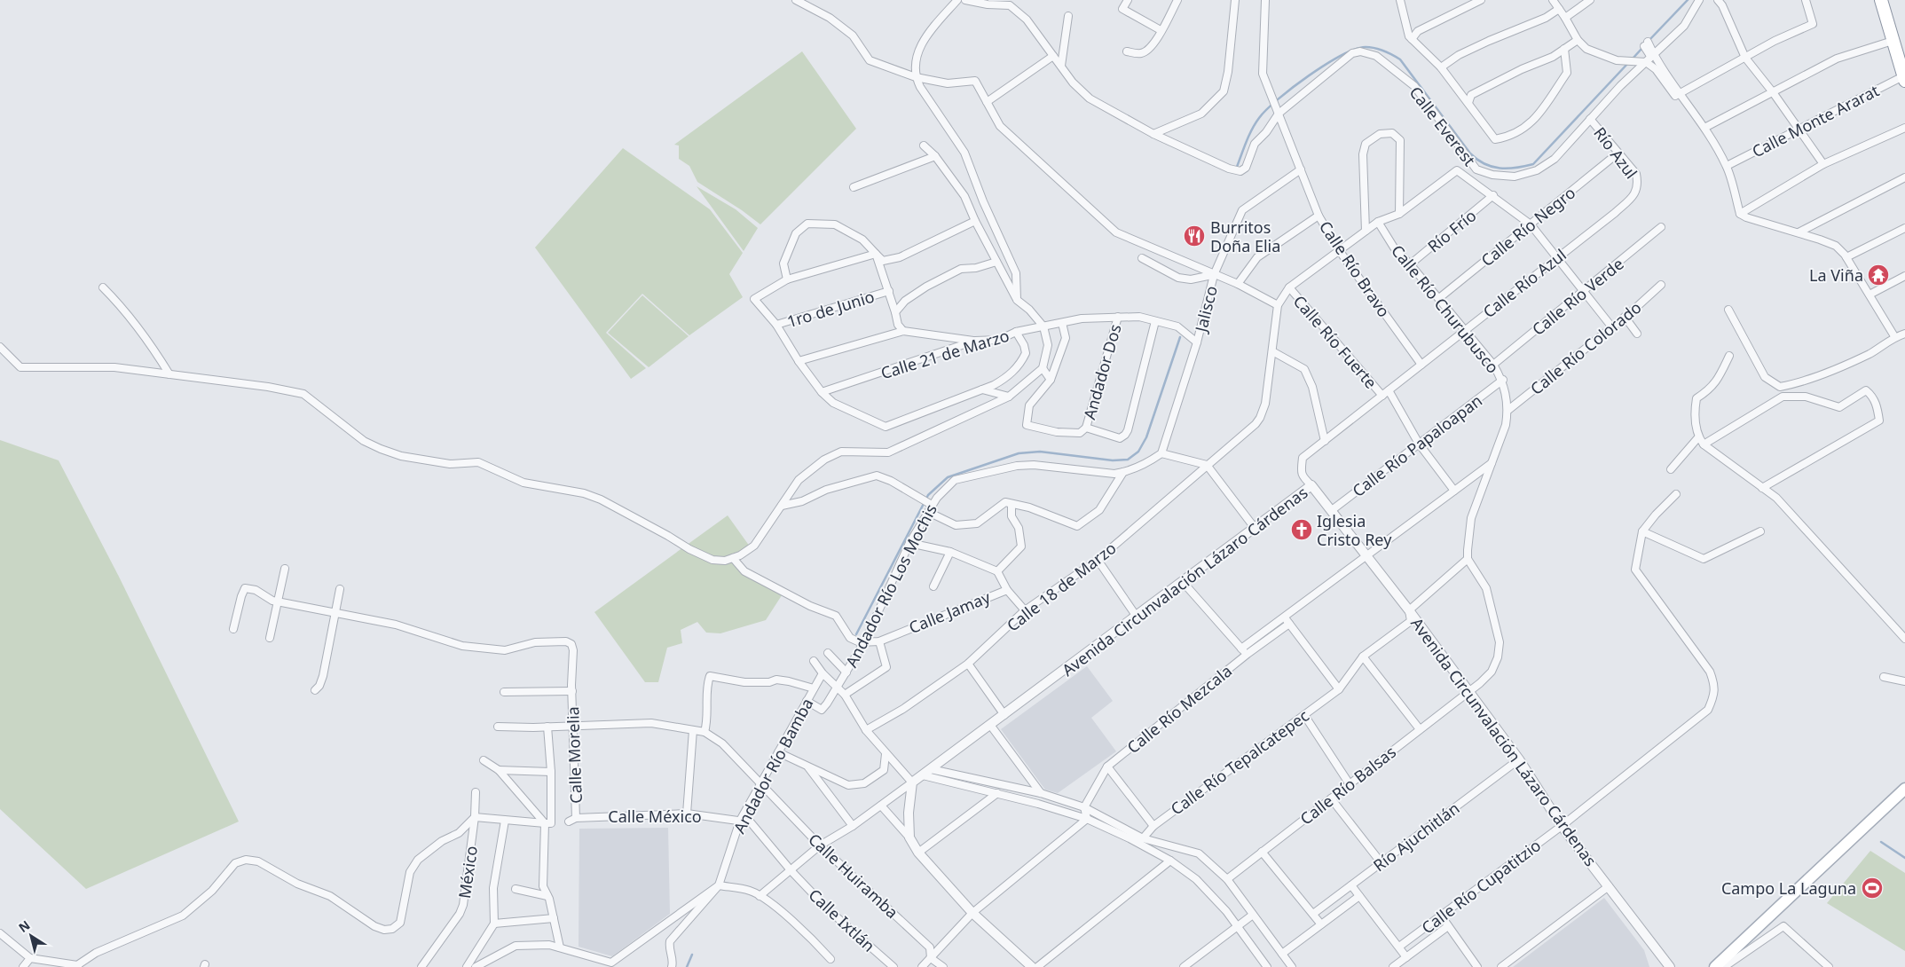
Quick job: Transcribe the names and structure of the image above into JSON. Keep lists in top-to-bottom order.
{
  "streets": {
    "street": [
      "Calle Monte Ararat",
      "Calle Everest",
      "Río Azul",
      "Calle Río Negro",
      "Río Frío",
      "Calle Río Bravo",
      "Calle Río Azul",
      "Calle Río Verde",
      "1ro de Junio",
      "Jalisco",
      "Calle Río Churubusco",
      "Calle Río Fuerte",
      "Calle Río Colorado",
      "Calle 21 de Marzo",
      "Andador Dos",
      "Calle Río Papaloapan",
      "Avenida Circunvalación Lázaro Cárdenas",
      "Andador Río Los Mochis",
      "Calle 18 de Marzo",
      "Calle Jamay",
      "Calle Río Mezcala",
      "Calle Morelia",
      "Calle Río Tepalcatepec",
      "Andador Río Bamba",
      "Calle Río Balsas",
      "Calle México",
      "Río Ajuchitlán",
      "México",
      "Calle Huiramba",
      "Calle Río Cupatitzio",
      "Calle Ixtlán"
    ]
  },
  "crossings": [
    ["Calle Everest", "Río Azul"],
    ["Calle Everest", "Calle Río Bravo"],
    ["Río Azul", "Calle Río Negro"],
    ["Río Azul", "Calle Río Azul"],
    ["Calle Río Negro", "Calle Río Churubusco"],
    ["Río Frío", "Calle Río Churubusco"],
    ["Calle Río Bravo", "Calle Río Azul"],
    ["Calle Río Bravo", "Jalisco"],
    ["Calle Río Azul", "Calle Río Churubusco"],
    ["Calle Río Azul", "Calle Río Fuerte"],
    ["Calle Río Azul", "Avenida Circunvalación Lázaro Cárdenas"],
    ["Calle Río Verde", "Calle Río Churubusco"],
    ["Jalisco", "Calle Río Fuerte"],
    ["Jalisco", "Calle 21 de Marzo"],
    ["Jalisco", "Andador Río Los Mochis"],
    ["Calle Río Churubusco", "Calle Río Colorado"],
    ["Calle Río Churubusco", "Calle Río Papaloapan"],
    ["Calle Río Fuerte", "Calle Río Papaloapan"],
    ["Calle Río Fuerte", "Calle 18 de Marzo"],
    ["Calle 21 de Marzo", "Andador Dos"],
    ["Calle Río Papaloapan", "Avenida Circunvalación Lázaro Cárdenas"],
    ["Avenida Circunvalación Lázaro Cárdenas", "Calle Río Tepalcatepec"],
    ["Avenida Circunvalación Lázaro Cárdenas", "Calle Río Balsas"],
    ["Avenida Circunvalación Lázaro Cárdenas", "Río Ajuchitlán"],
    ["Avenida Circunvalación Lázaro Cárdenas", "Calle Río Cupatitzio"],
    ["Andador Río Los Mochis", "Calle Jamay"],
    ["Andador Río Los Mochis", "Andador Río Bamba"],
    ["Calle 18 de Marzo", "Calle Jamay"],
    ["Calle Morelia", "Calle México"],
    ["Andador Río Bamba", "Calle México"],
    ["Andador Río Bamba", "Calle Huiramba"],
    ["Calle México", "Calle Ixtlán"]
  ],
  "places": {
    "restaurant": ["Burritos Doña Elia"],
    "temple": ["La Viña"],
    "church": ["Iglesia Cristo Rey"],
    "sports": ["Campo La Laguna"]
  },
  "north": "top left"
}
